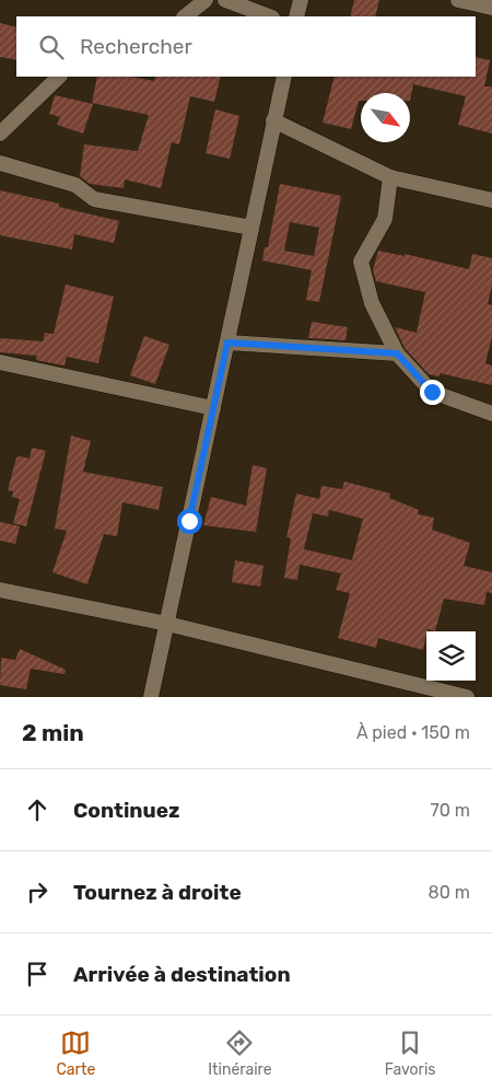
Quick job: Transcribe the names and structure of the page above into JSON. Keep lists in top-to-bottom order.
{
  "north": "bottom right",
  "page": {
    "search": "Rechercher",
    "heading": ["2 min", "À pied · 150 m"],
    "list": [
      ["Continuez", "70 m"],
      ["Tournez à droite", "80 m"],
      "Arrivée à destination"
    ],
    "nav": ["Carte", "Itinéraire", "Favoris"]
  }
}
